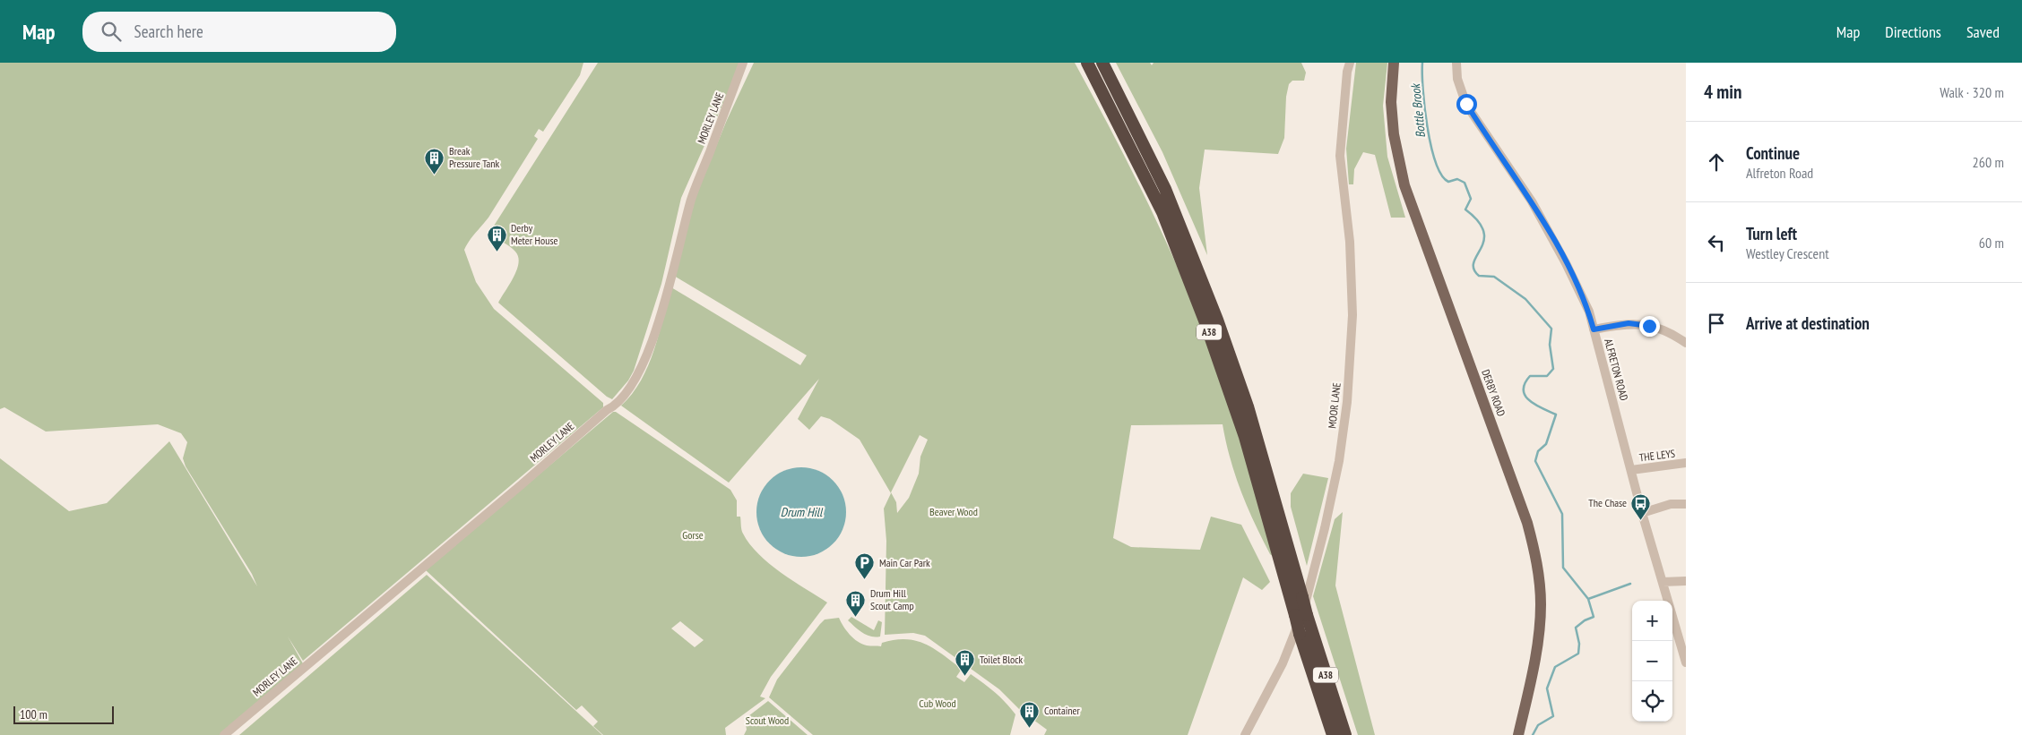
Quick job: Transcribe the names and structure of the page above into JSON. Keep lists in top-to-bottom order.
{
  "streets": {
    "highway": ["A38"],
    "main road": ["DERBY ROAD"],
    "street": [
      "MORLEY LANE",
      "ALFRETON ROAD",
      "MOOR LANE",
      "THE LEYS"
    ]
  },
  "crossings": [
    ["ALFRETON ROAD", "THE LEYS"]
  ],
  "water": ["Bottle Brook", "Drum Hill"],
  "parks": [
    "Beaver Wood",
    "Gorse",
    "Cub Wood",
    "Scout Wood"
  ],
  "places": {
    "building": [
      "Break Pressure Tank",
      "Derby Meter House",
      "Drum Hill Scout Camp",
      "Toilet Block",
      "Container"
    ],
    "bus stop": ["The Chase"],
    "parking": ["Main Car Park"]
  },
  "scale_bar": "100 m",
  "page": {
    "header": "Map",
    "search": "Search here",
    "nav": ["Map", "Directions", "Saved"],
    "heading": ["4 min", "Walk · 320 m"],
    "list": [
      ["Continue", "Alfreton Road", "260 m"],
      ["Turn left", "Westley Crescent", "60 m"],
      "Arrive at destination"
    ],
    "map_buttons": ["+", "−"],
    "scale": "100 m"
  }
}
